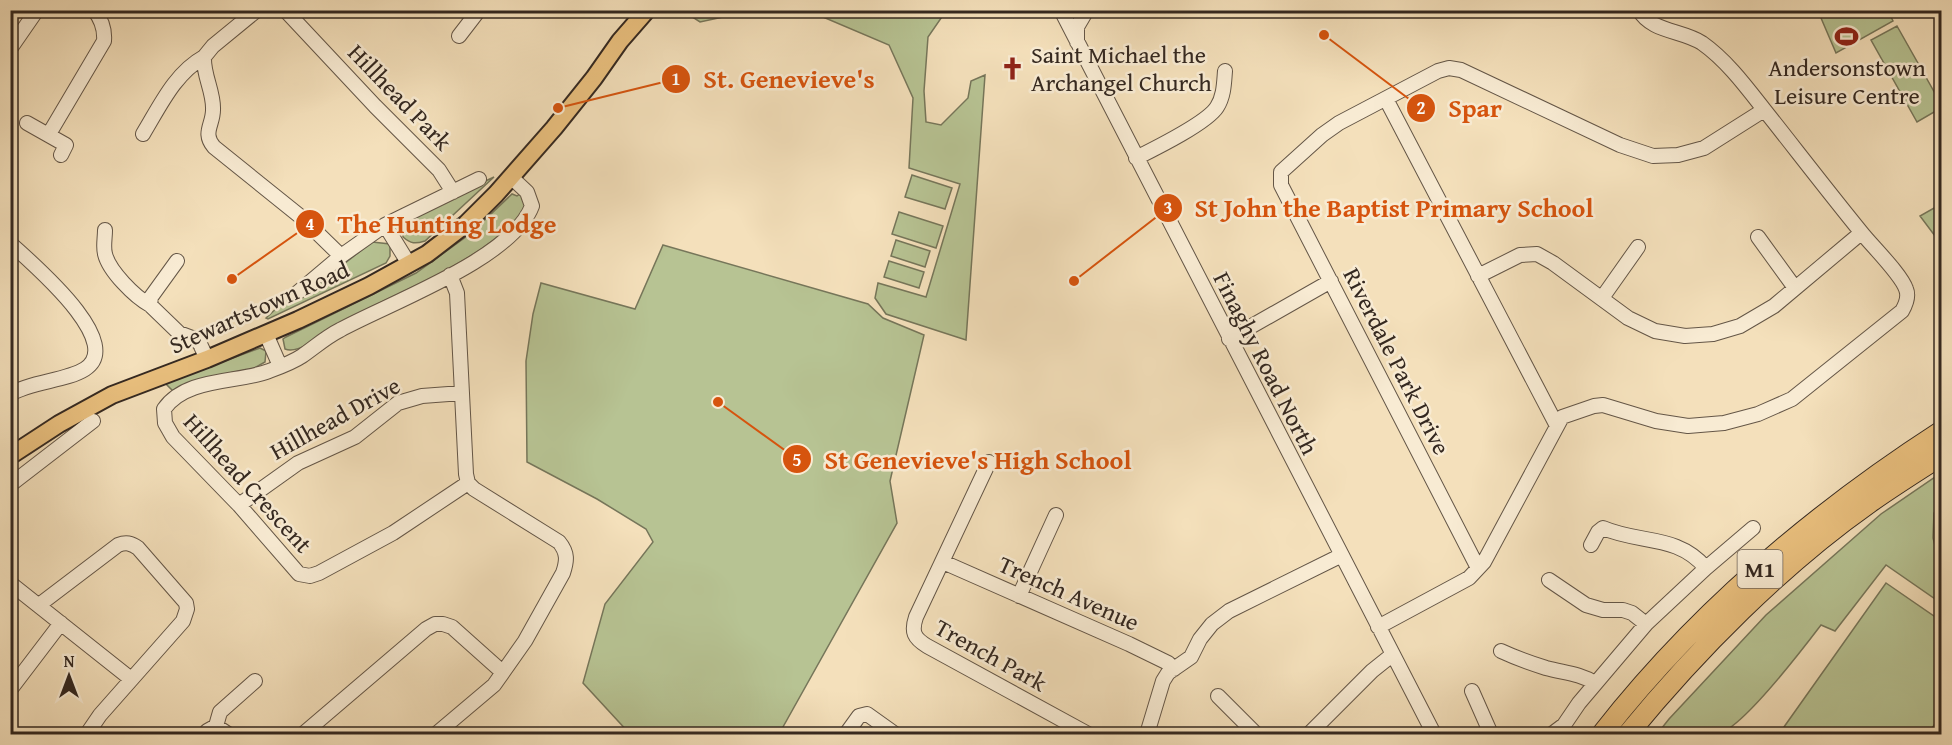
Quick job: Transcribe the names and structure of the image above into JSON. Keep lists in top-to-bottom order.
{
  "streets": {
    "highway": ["M1"],
    "main road": ["Stewartstown Road"],
    "street": [
      "Hillhead Park",
      "Riverdale Park Drive",
      "Finaghy Road North",
      "Hillhead Drive",
      "Hillhead Crescent",
      "Trench Avenue",
      "Trench Park"
    ]
  },
  "crossings": [
    ["Stewartstown Road", "Hillhead Crescent"],
    ["Hillhead Drive", "Hillhead Crescent"],
    ["Trench Avenue", "Trench Park"]
  ],
  "places": {
    "other": [
      "Spar",
      "St. Genevieve's",
      "The Hunting Lodge",
      "St John the Baptist Primary School",
      "St Genevieve's High School"
    ],
    "sports": ["Andersonstown Leisure Centre"],
    "church": ["Saint Michael the Archangel Church"]
  },
  "north": "top"
}
